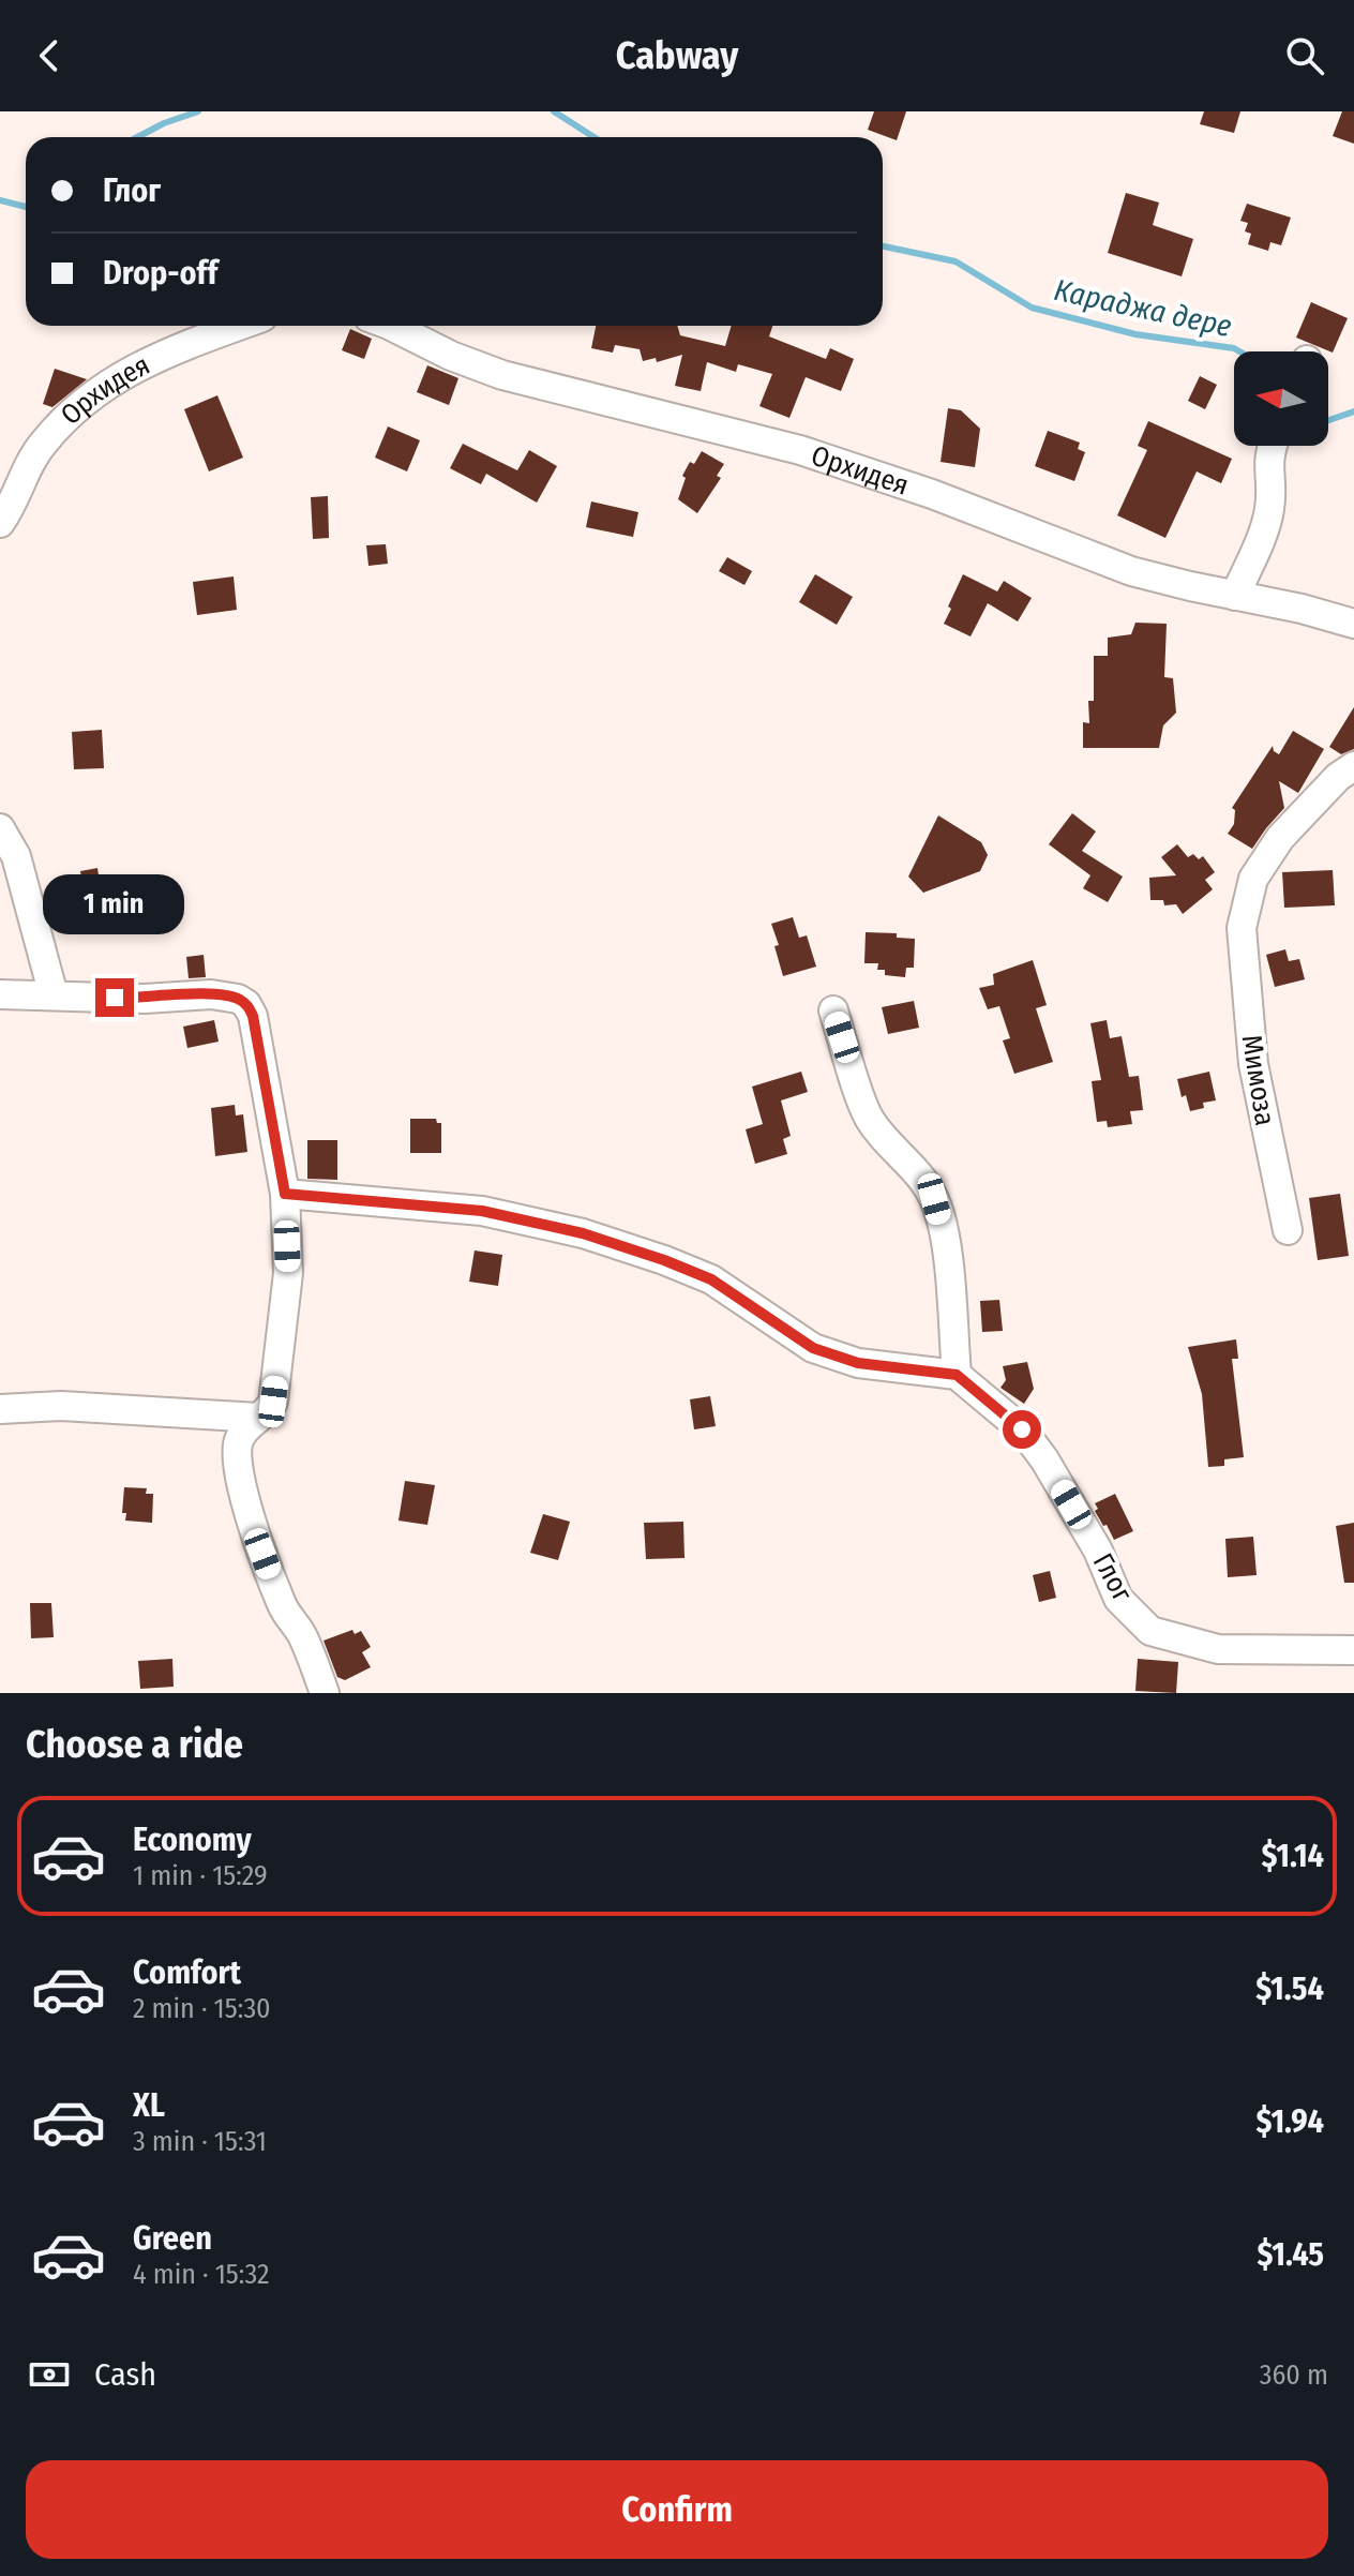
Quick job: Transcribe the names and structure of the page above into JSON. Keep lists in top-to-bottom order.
{
  "streets": {
    "street": ["Орхидея", "Мимоза", "Глог"]
  },
  "water": ["Караджа дере"],
  "north": "left",
  "page": {
    "header": "Cabway",
    "banner": ["Глог", "Drop-off"],
    "bubble": "1 min",
    "heading": "Choose a ride",
    "list": [
      {
        "name": "Economy",
        "note": "1 min · 15:29",
        "value": "$1.14"
      },
      {
        "name": "Comfort",
        "note": "2 min · 15:30",
        "value": "$1.54"
      },
      {
        "name": "XL",
        "note": "3 min · 15:31",
        "value": "$1.94"
      },
      {
        "name": "Green",
        "note": "4 min · 15:32",
        "value": "$1.45"
      }
    ],
    "pay": ["Cash", "360 m"],
    "buttons": "Confirm"
  }
}
